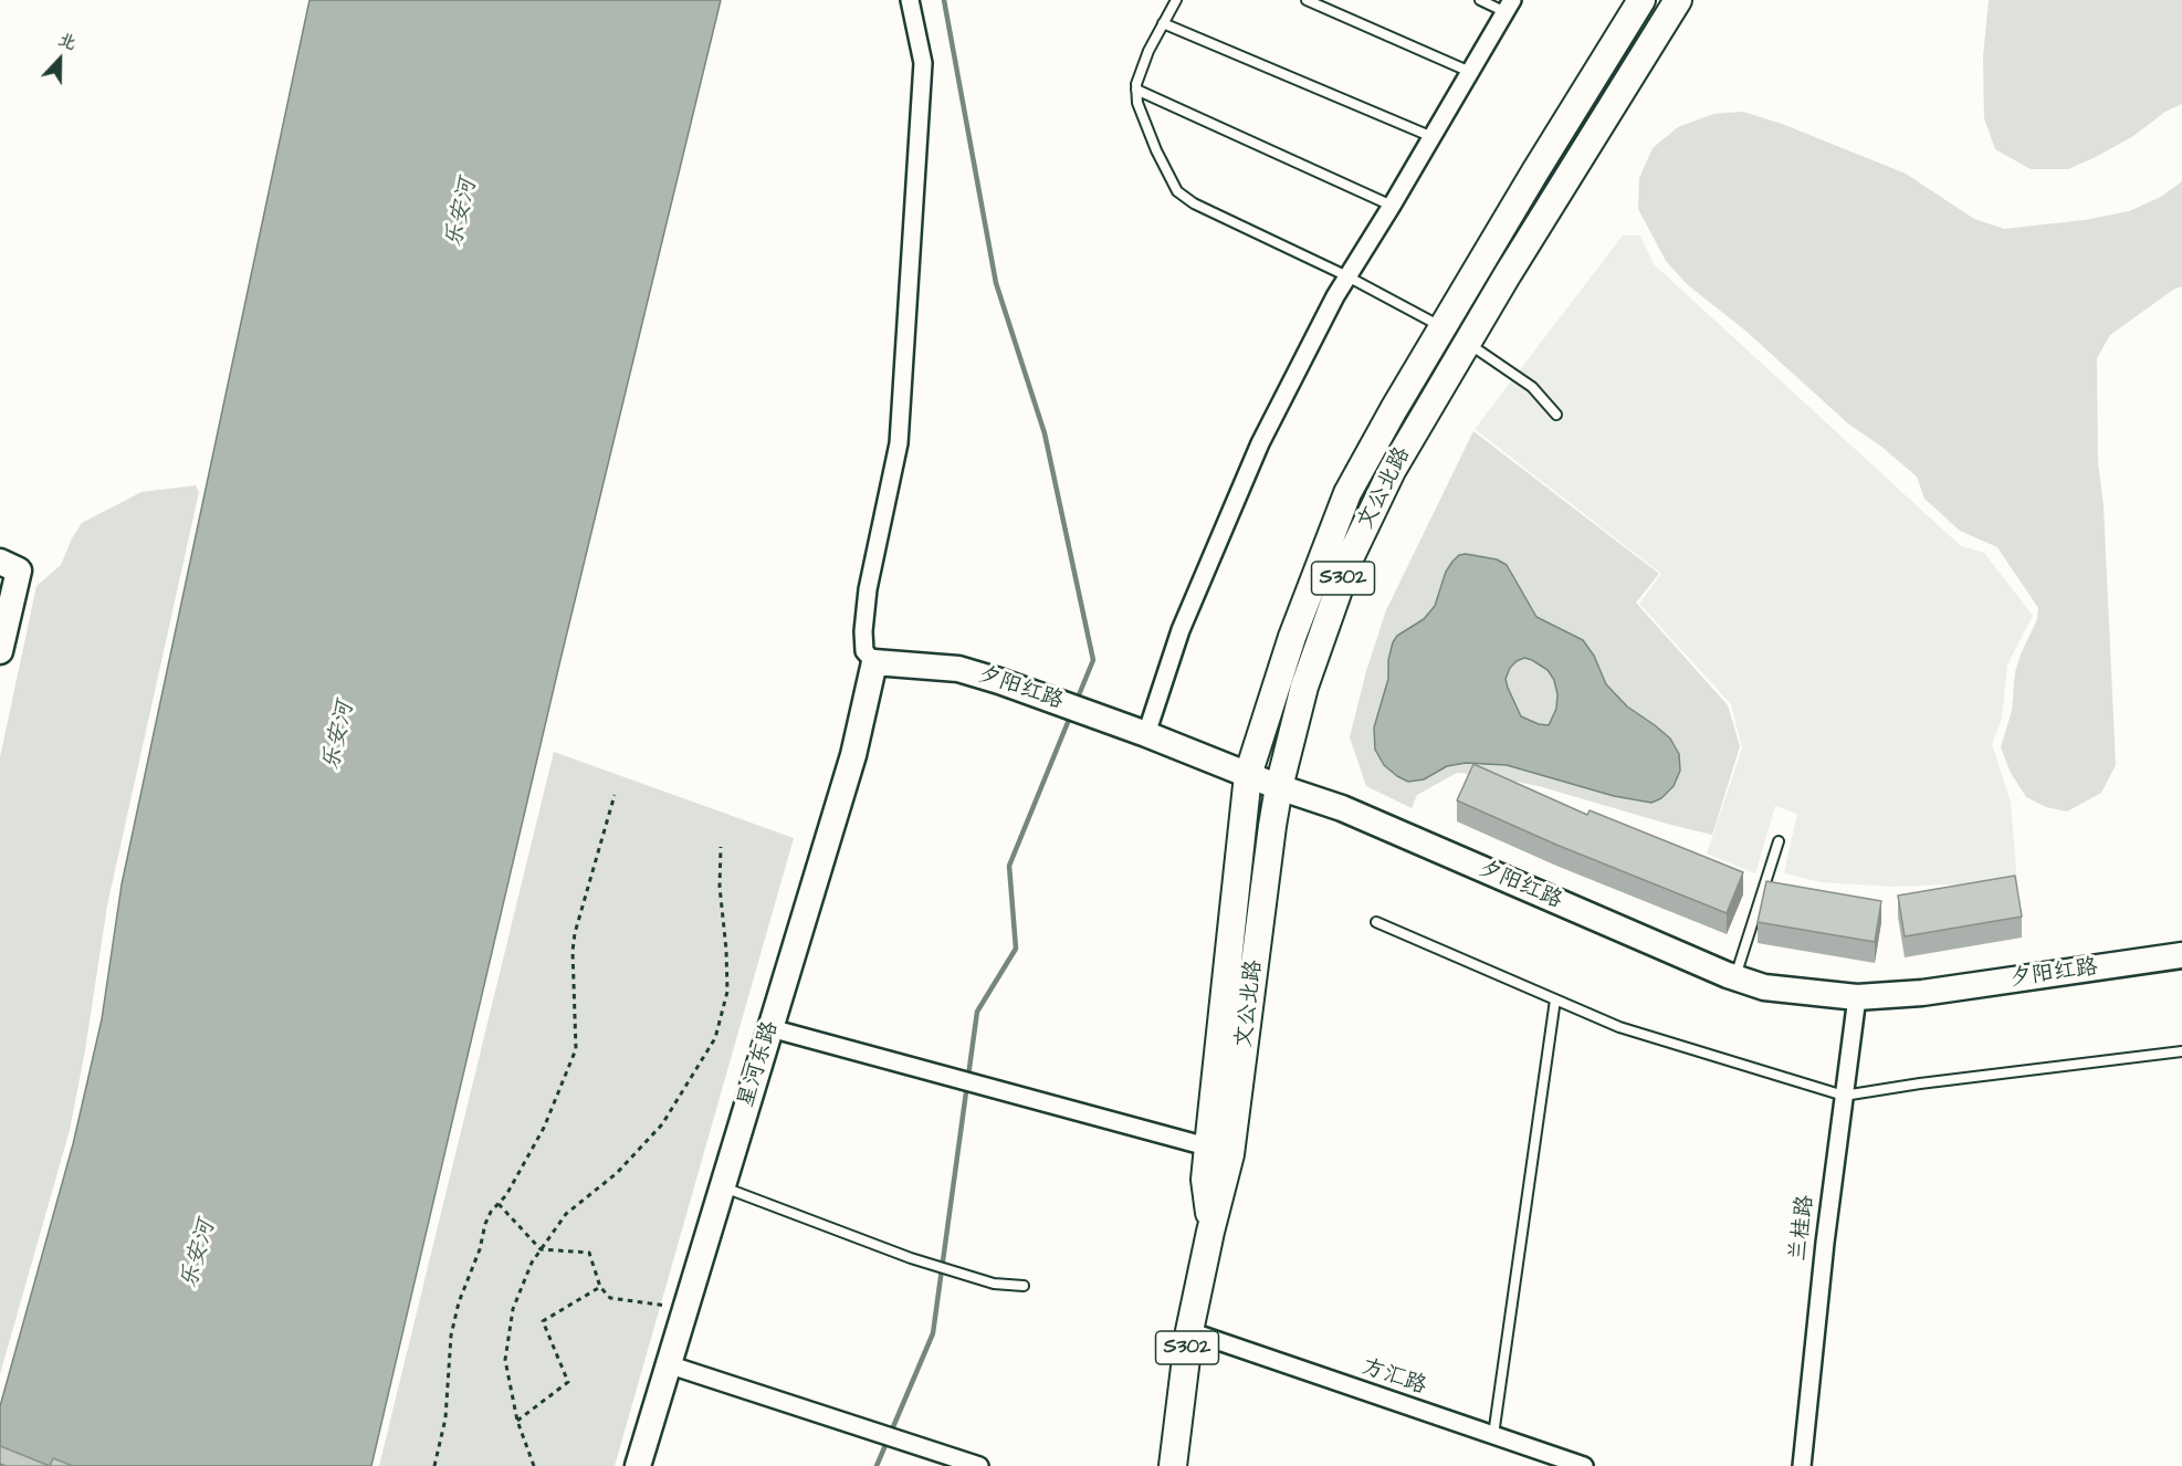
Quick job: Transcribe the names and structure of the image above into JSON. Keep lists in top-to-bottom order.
{
  "streets": {
    "main road": ["文公北路", "S302"],
    "street": [
      "夕阳红路",
      "星河东路",
      "兰桂路",
      "方汇路"
    ]
  },
  "crossings": [
    ["文公北路", "夕阳红路"],
    ["文公北路", "方汇路"],
    ["夕阳红路", "星河东路"],
    ["夕阳红路", "兰桂路"]
  ],
  "water": ["乐安河"],
  "north": "top"
}
